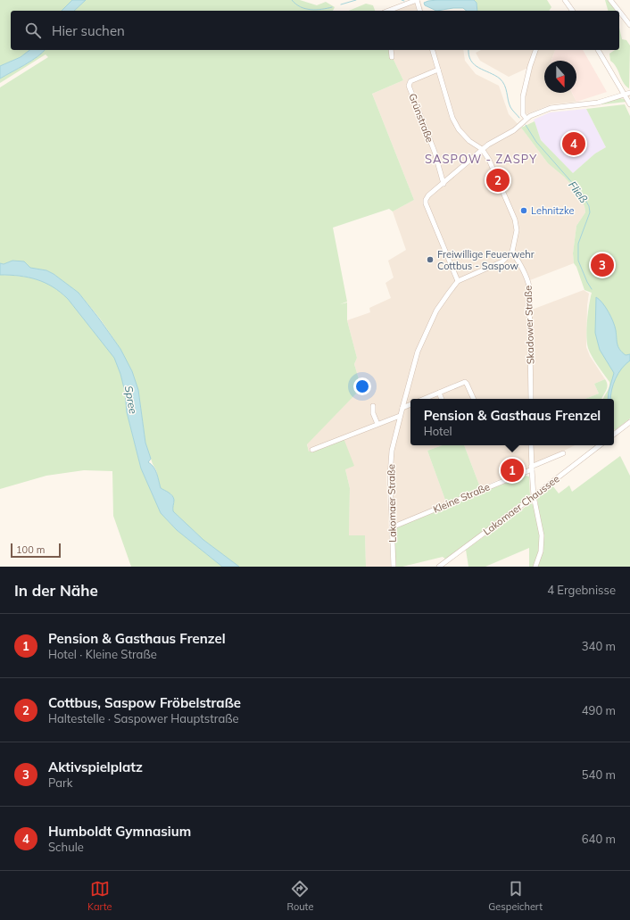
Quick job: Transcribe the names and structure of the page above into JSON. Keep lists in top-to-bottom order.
{
  "streets": {
    "street": [
      "Grünstraße",
      "Skadower Straße",
      "Kleine Straße",
      "Lakomaer Straße",
      "Lakomaer Chaussee"
    ]
  },
  "crossings": [
    ["Skadower Straße", "Lakomaer Straße"],
    ["Kleine Straße", "Lakomaer Straße"]
  ],
  "districts": ["SASPOW - ZASPY"],
  "water": ["Fließ", "Spree"],
  "places": ["Lehnitzke", "Freiwillige Feuerwehr Cottbus - Saspow"],
  "scale_bar": "100 m",
  "north": "bottom",
  "page": {
    "search": "Hier suchen",
    "pins": [
      "4",
      "2",
      "3",
      "1"
    ],
    "popup": ["Pension & Gasthaus Frenzel", "Hotel"],
    "scale": "100 m",
    "heading": ["In der Nähe", "4 Ergebnisse"],
    "list": [
      {
        "mark": "1",
        "name": "Pension & Gasthaus Frenzel",
        "note": "Hotel · Kleine Straße",
        "value": "340 m"
      },
      {
        "mark": "2",
        "name": "Cottbus, Saspow Fröbelstraße",
        "note": "Haltestelle · Saspower Hauptstraße",
        "value": "490 m"
      },
      {
        "mark": "3",
        "name": "Aktivspielplatz",
        "note": "Park",
        "value": "540 m"
      },
      {
        "mark": "4",
        "name": "Humboldt Gymnasium",
        "note": "Schule",
        "value": "640 m"
      }
    ],
    "nav": ["Karte", "Route", "Gespeichert"]
  }
}
